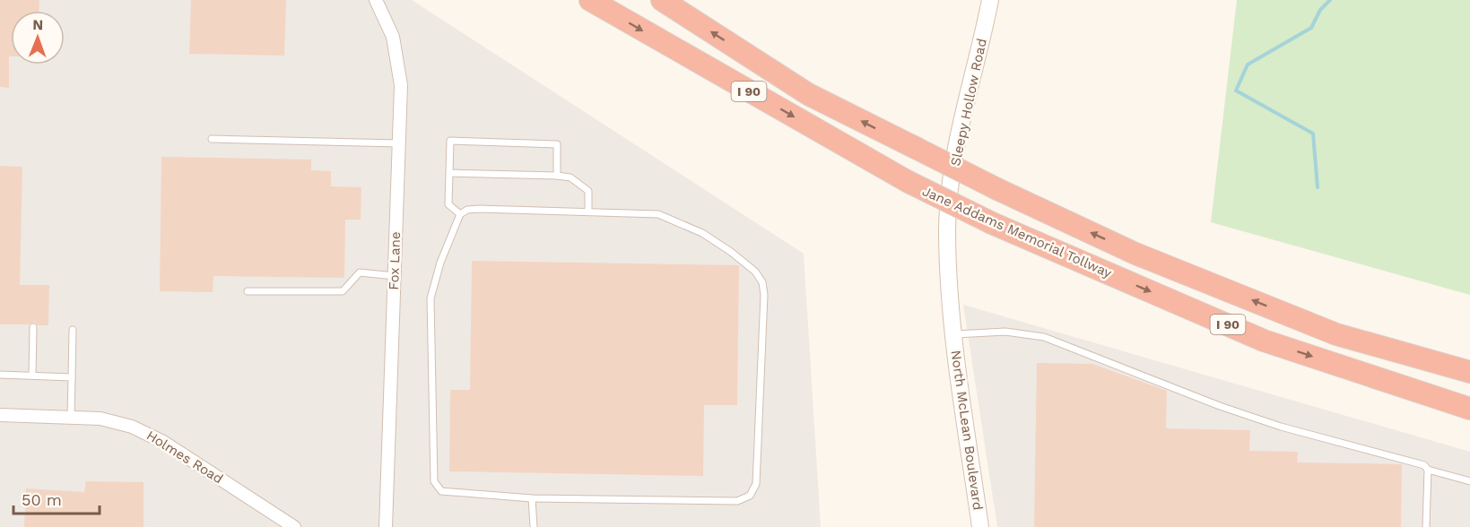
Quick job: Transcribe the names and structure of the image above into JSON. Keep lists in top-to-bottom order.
{
  "streets": {
    "highway": ["I 90", "Jane Addams Memorial Tollway"],
    "street": [
      "Sleepy Hollow Road",
      "Fox Lane",
      "North McLean Boulevard",
      "Holmes Road"
    ]
  },
  "crossings": [
    ["Sleepy Hollow Road", "North McLean Boulevard"]
  ],
  "scale_bar": "50 m",
  "north": "top"
}
